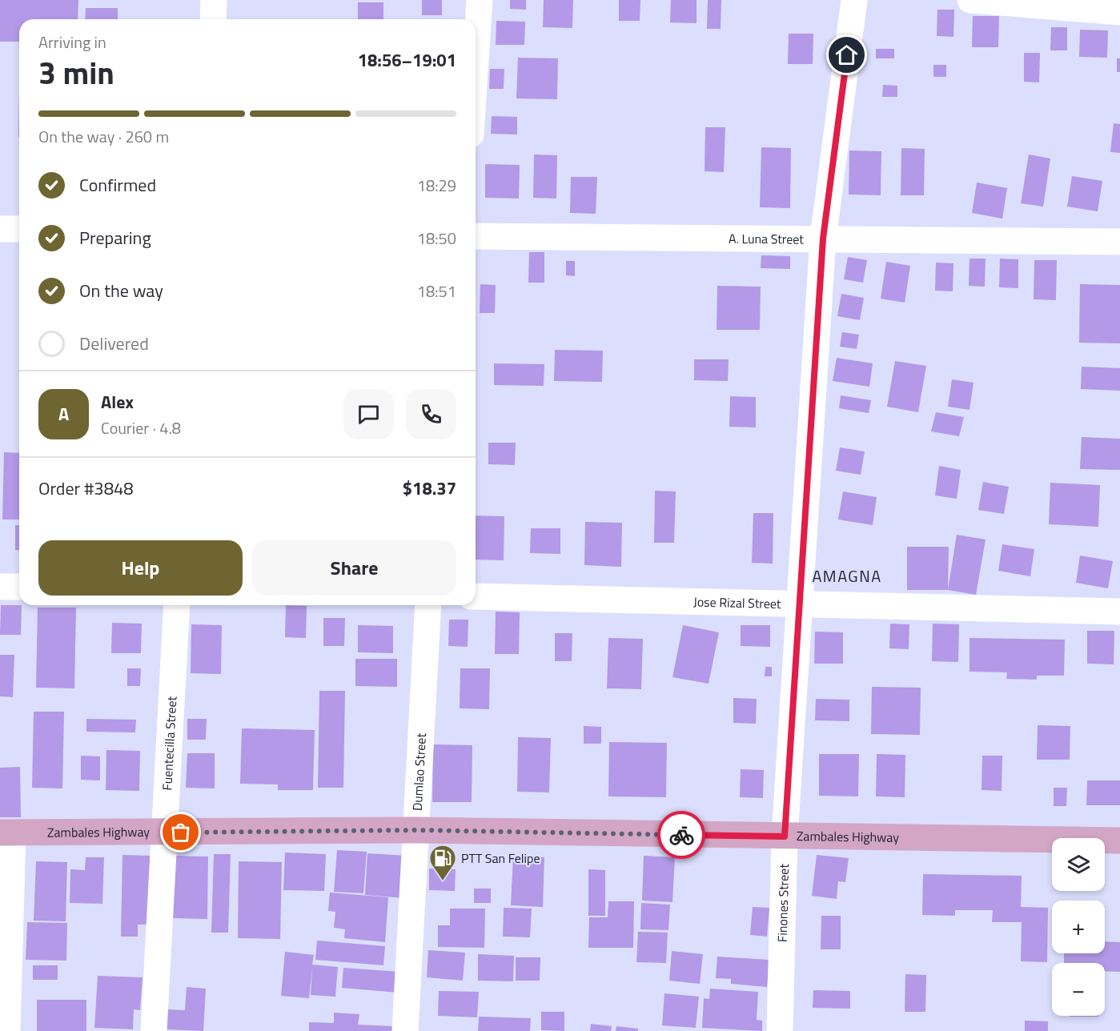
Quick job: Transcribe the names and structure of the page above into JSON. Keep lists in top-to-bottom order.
{
  "streets": {
    "main road": ["Zambales Highway"],
    "street": [
      "A. Luna Street",
      "Jose Rizal Street",
      "Fuentecilla Street",
      "Dumlao Street",
      "Finones Street"
    ]
  },
  "crossings": [
    ["A. Luna Street", "Finones Street"],
    ["Jose Rizal Street", "Finones Street"],
    ["Fuentecilla Street", "Zambales Highway"],
    ["Dumlao Street", "Zambales Highway"],
    ["Zambales Highway", "Finones Street"]
  ],
  "districts": ["AMAGNA"],
  "places": {
    "fuel station": ["PTT San Felipe"]
  },
  "page": {
    "heading": ["3 min", "Arriving in", "18:56–19:01"],
    "panel": [
      "Alex",
      "Courier · 4.8",
      "Order #3848",
      "$18.37"
    ],
    "bar": "On the way · 260 m",
    "list": [
      ["Confirmed", "18:29"],
      ["Preparing", "18:50"],
      ["On the way", "18:51"],
      "Delivered"
    ],
    "round": "A",
    "buttons": ["Help", "Share"],
    "map_buttons": ["+", "−"]
  }
}
